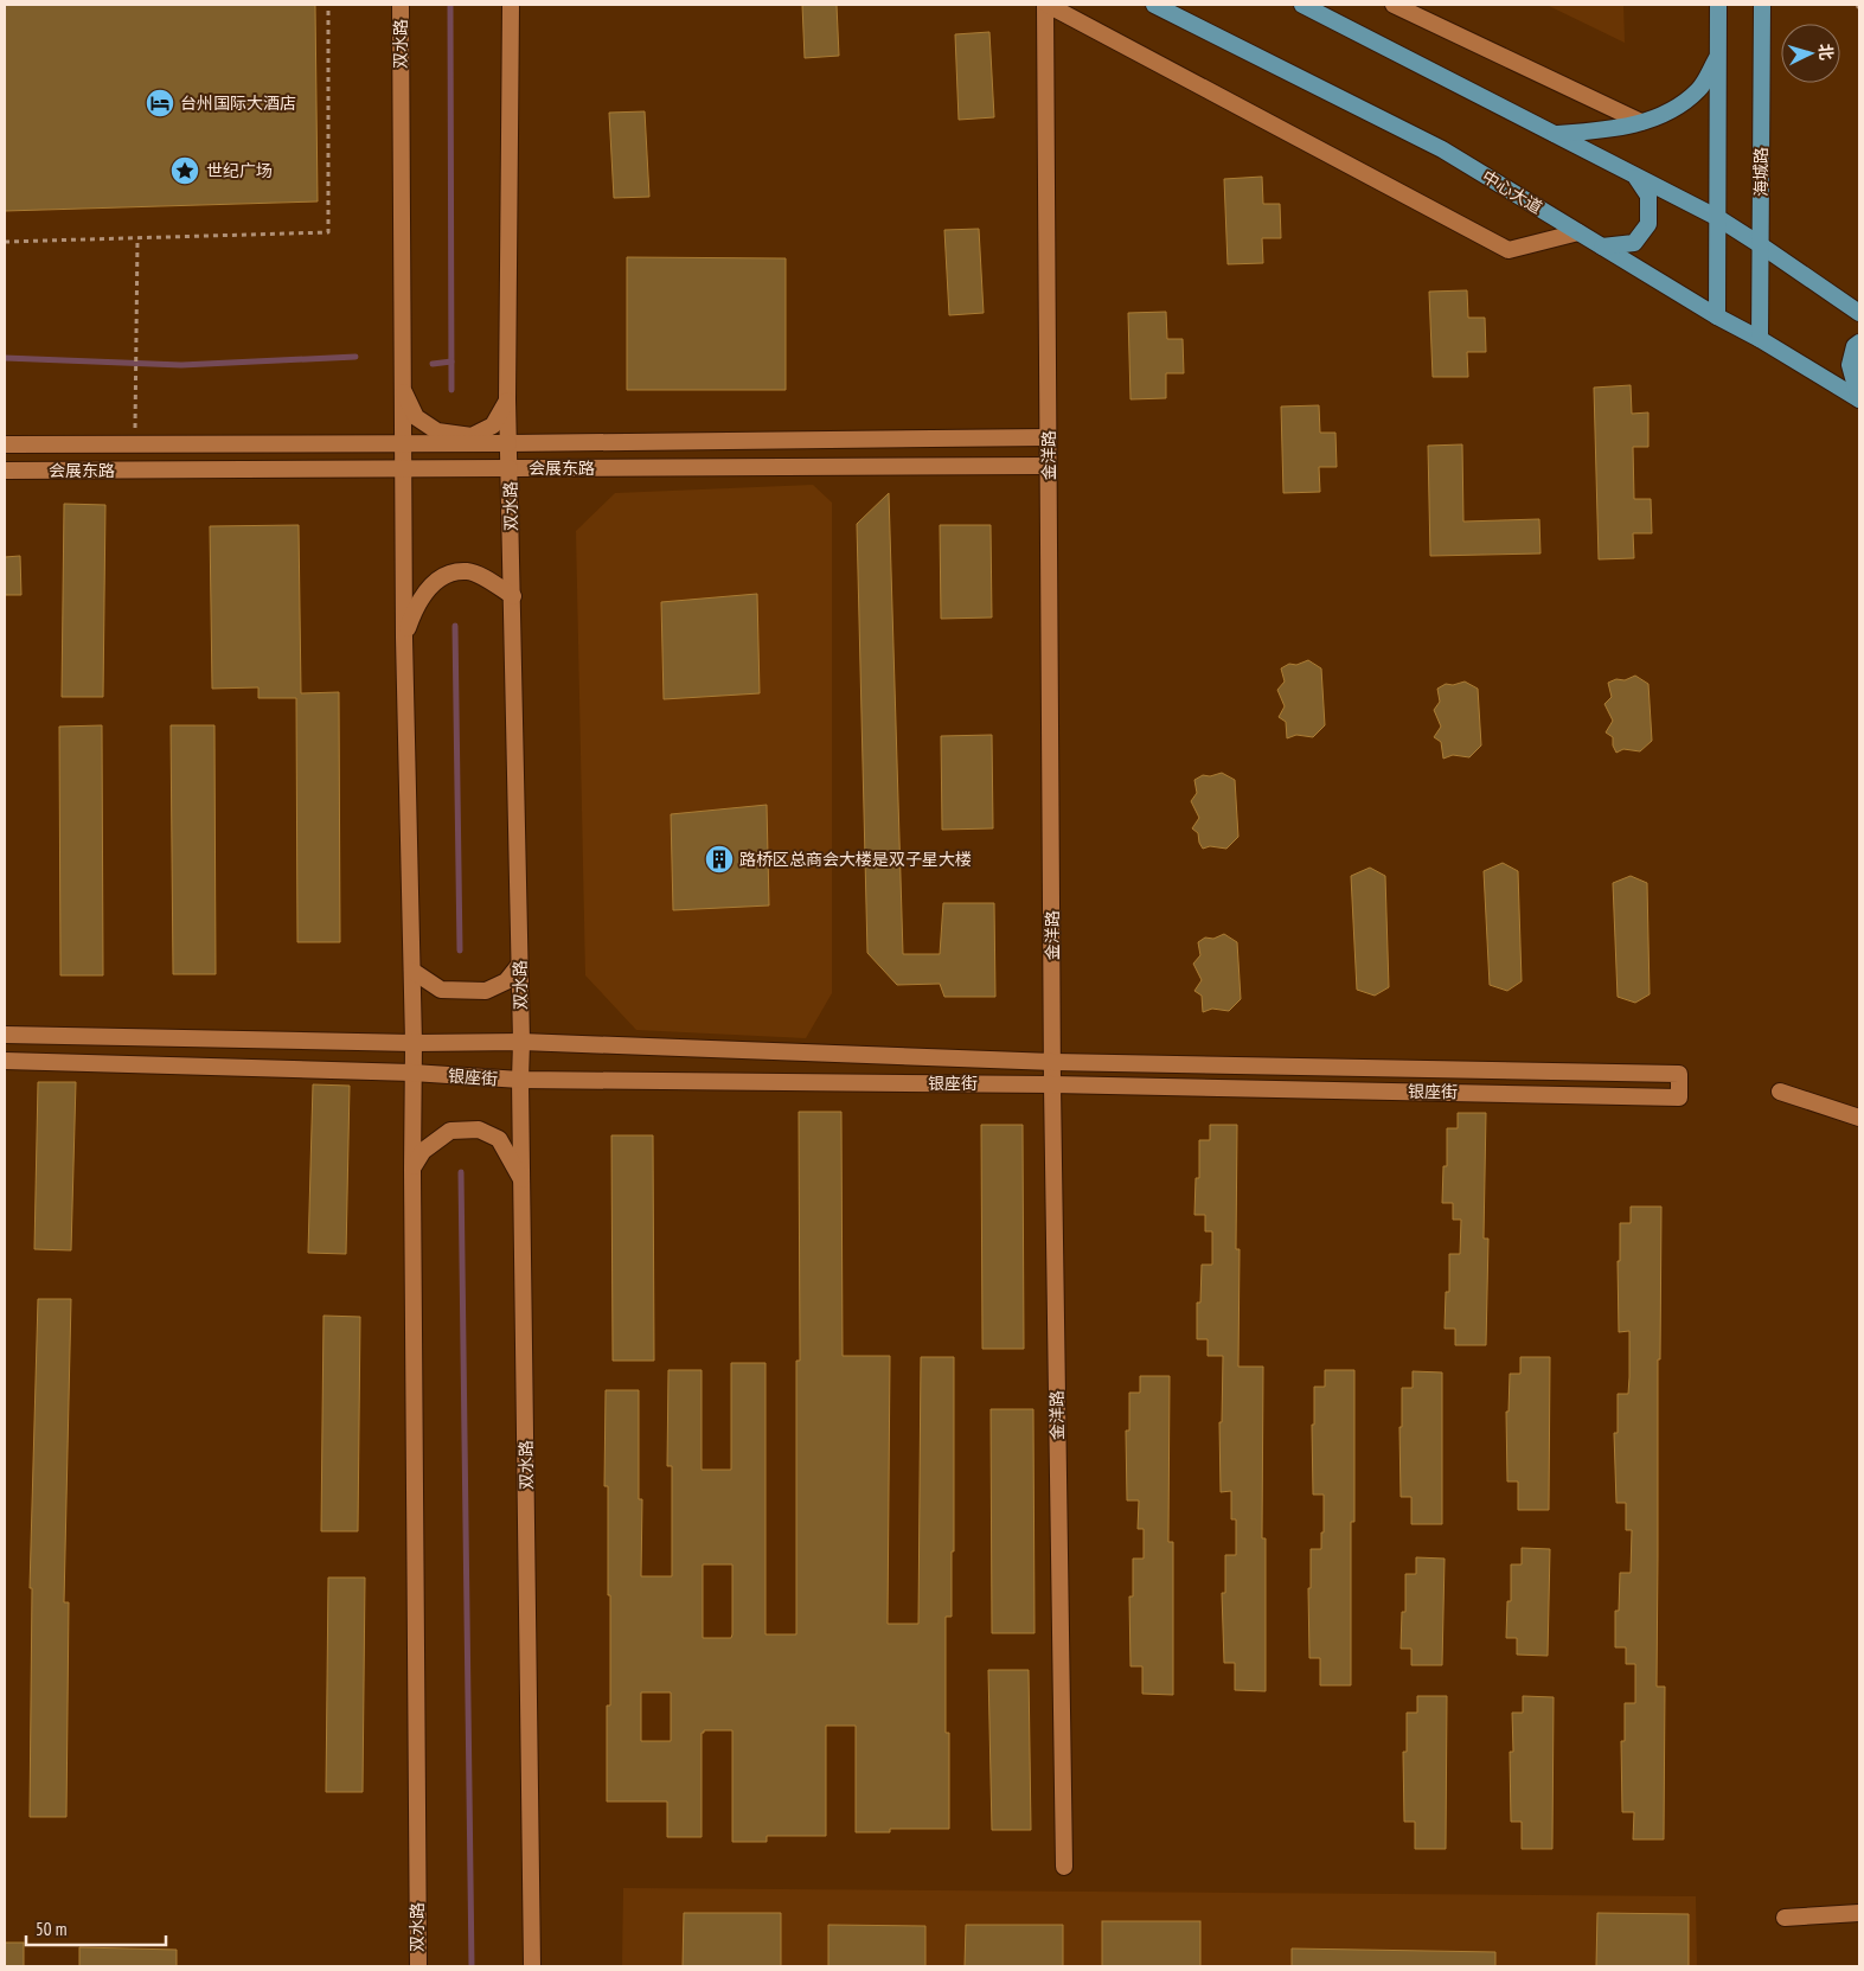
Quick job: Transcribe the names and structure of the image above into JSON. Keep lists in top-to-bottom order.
{
  "streets": {
    "main road": [
      "双水路",
      "海城路",
      "中心大道",
      "金洋路",
      "会展东路",
      "银座街"
    ]
  },
  "crossings": [
    ["双水路", "会展东路"],
    ["双水路", "银座街"],
    ["海城路", "中心大道"],
    ["金洋路", "会展东路"],
    ["金洋路", "银座街"]
  ],
  "places": {
    "hotel": ["台州国际大酒店"],
    "place": ["世纪广场"],
    "building": ["路桥区总商会大楼是双子星大楼"]
  },
  "scale_bar": "50 m",
  "north": "right"
}
